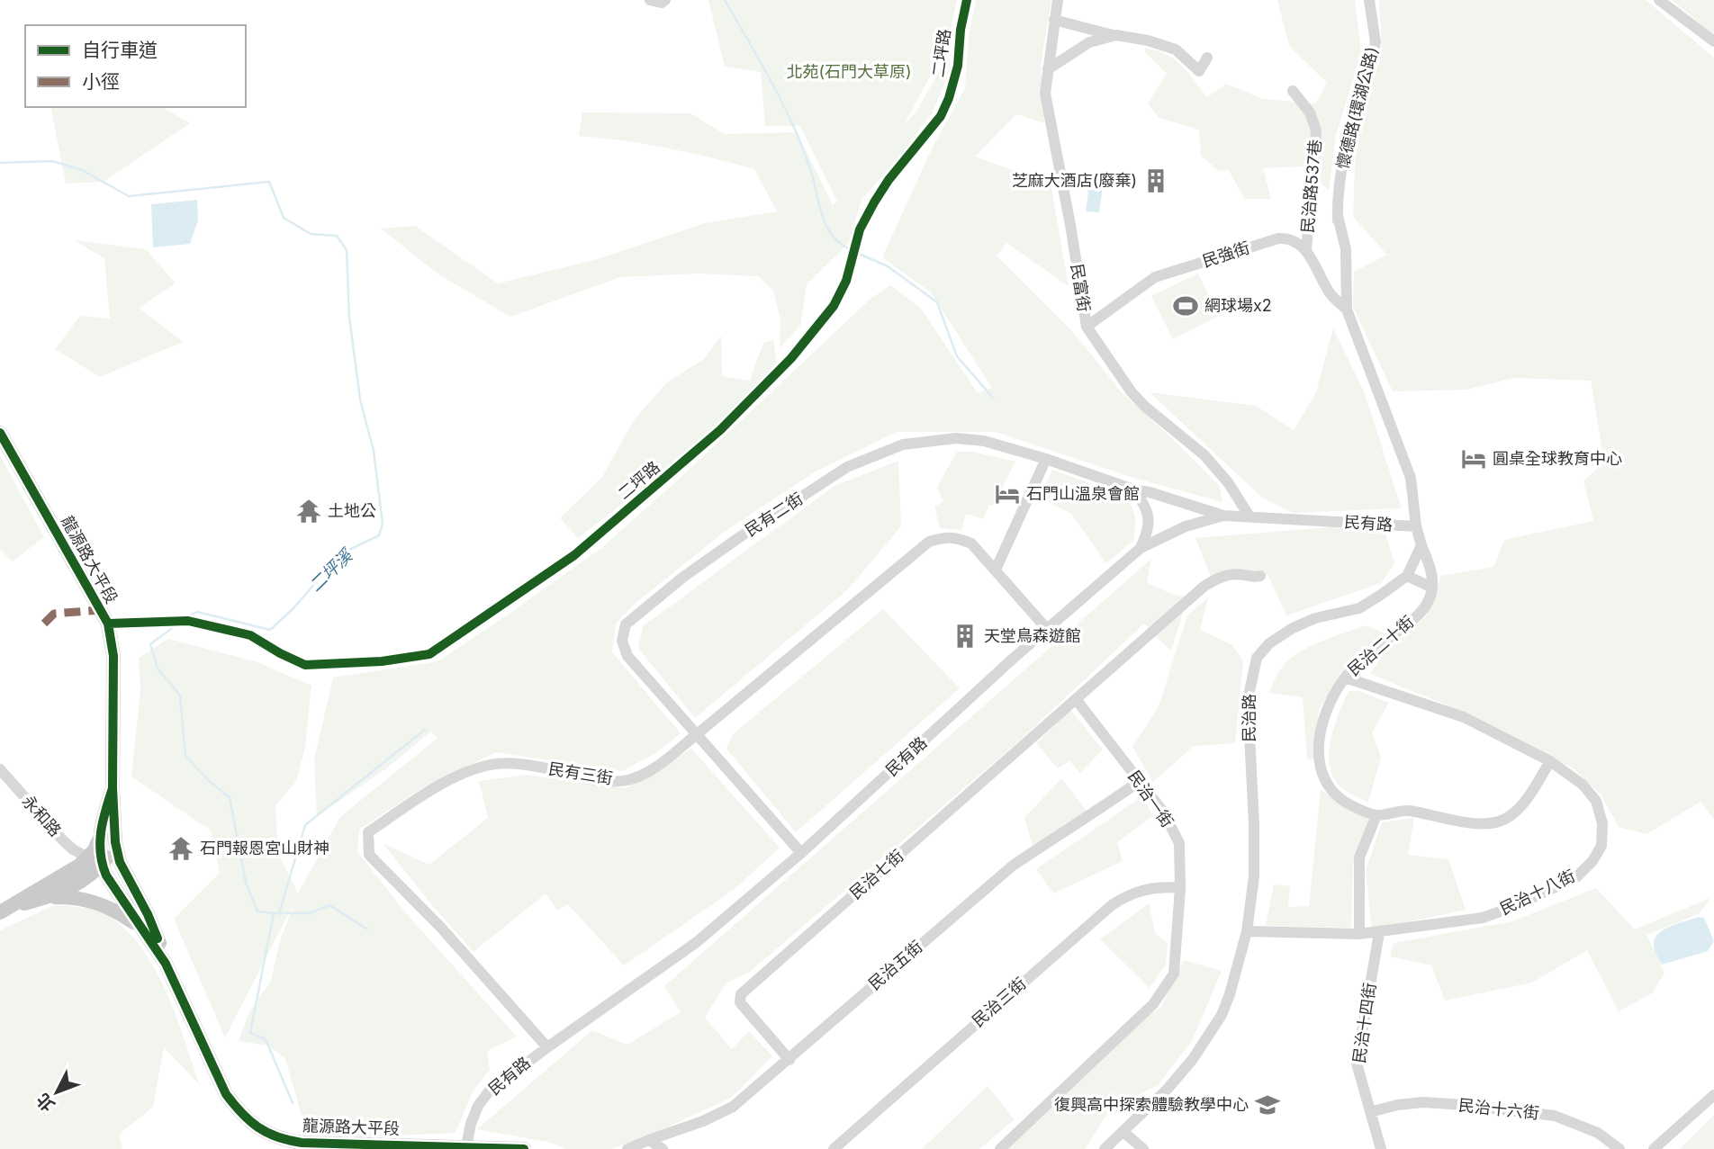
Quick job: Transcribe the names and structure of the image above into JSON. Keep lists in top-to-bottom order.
{
  "streets": {
    "main road": ["龍源路大平段"],
    "street": [
      "二坪路",
      "懷德路(環湖公路)",
      "民治路537巷",
      "民強街",
      "民富街",
      "民有二街",
      "民有路",
      "民治二十街",
      "民治路",
      "民有三街",
      "民治一街",
      "永和路",
      "民治七街",
      "民治十八街",
      "民治五街",
      "民治三街",
      "民治十四街",
      "民治十六街"
    ]
  },
  "crossings": [
    ["二坪路", "龍源路大平段"],
    ["民治路537巷", "民強街"],
    ["民強街", "民富街"],
    ["民富街", "民有路"],
    ["民有二街", "民有路"],
    ["民有二街", "民有三街"],
    ["民有路", "龍源路大平段"],
    ["民有路", "民有三街"],
    ["龍源路大平段", "永和路"],
    ["民治二十街", "民治十八街"],
    ["民治路", "民治十八街"],
    ["民治一街", "民治七街"],
    ["民治一街", "民治五街"],
    ["民治一街", "民治三街"],
    ["民治七街", "民治五街"],
    ["民治十八街", "民治十四街"],
    ["民治十四街", "民治十六街"]
  ],
  "water": ["二坪溪"],
  "parks": ["北苑(石門大草原)"],
  "places": {
    "building": ["芝麻大酒店(廢棄)", "天堂鳥森遊館"],
    "sports": ["網球場x2"],
    "hotel": ["圓桌全球教育中心", "石門山溫泉會館"],
    "temple": ["土地公", "石門報恩宮山財神"],
    "school or university": ["復興高中探索體驗教學中心"]
  },
  "legend": ["自行車道", "小徑"],
  "north": "bottom left"
}
